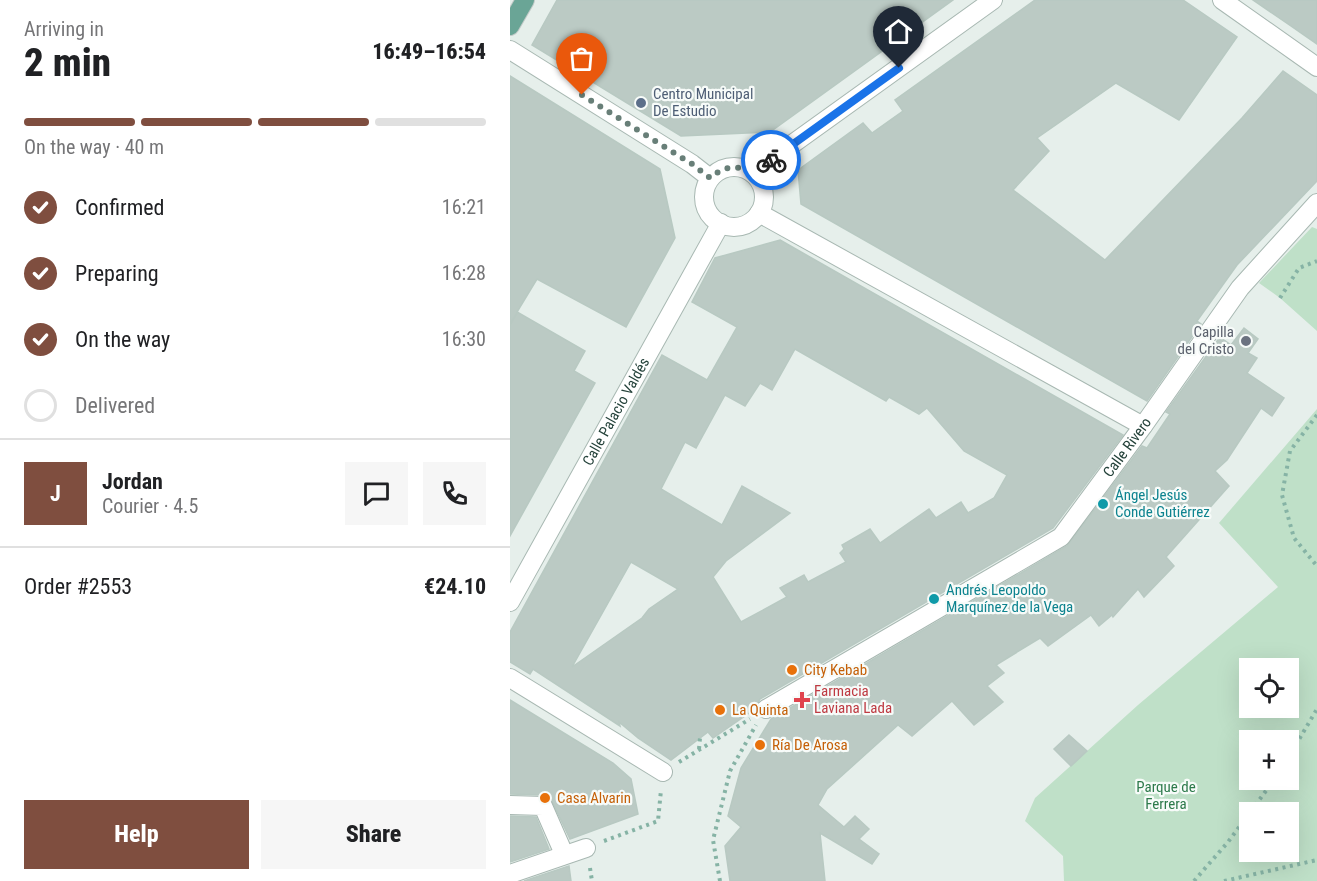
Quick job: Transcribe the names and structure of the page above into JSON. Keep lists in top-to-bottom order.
{
  "streets": {
    "street": ["Calle Palacio Valdés", "Calle Rivero"]
  },
  "parks": ["Parque de Ferrera"],
  "places": {
    "other": [
      "Centro Municipal De Estudio",
      "Capilla del Cristo",
      "Ángel Jesús Conde Gutiérrez",
      "Andrés Leopoldo Marquínez de la Vega",
      "City Kebab",
      "La Quinta",
      "Ría De Arosa",
      "Casa Alvarin"
    ],
    "health": ["Farmacia Laviana Lada"]
  },
  "page": {
    "heading": ["2 min", "Arriving in", "16:49–16:54"],
    "panel": [
      "Jordan",
      "Courier · 4.5",
      "Order #2553",
      "€24.10"
    ],
    "bar": "On the way · 40 m",
    "list": [
      ["Confirmed", "16:21"],
      ["Preparing", "16:28"],
      ["On the way", "16:30"],
      "Delivered"
    ],
    "round": "J",
    "map_buttons": ["+", "−"],
    "buttons": ["Help", "Share"]
  }
}
